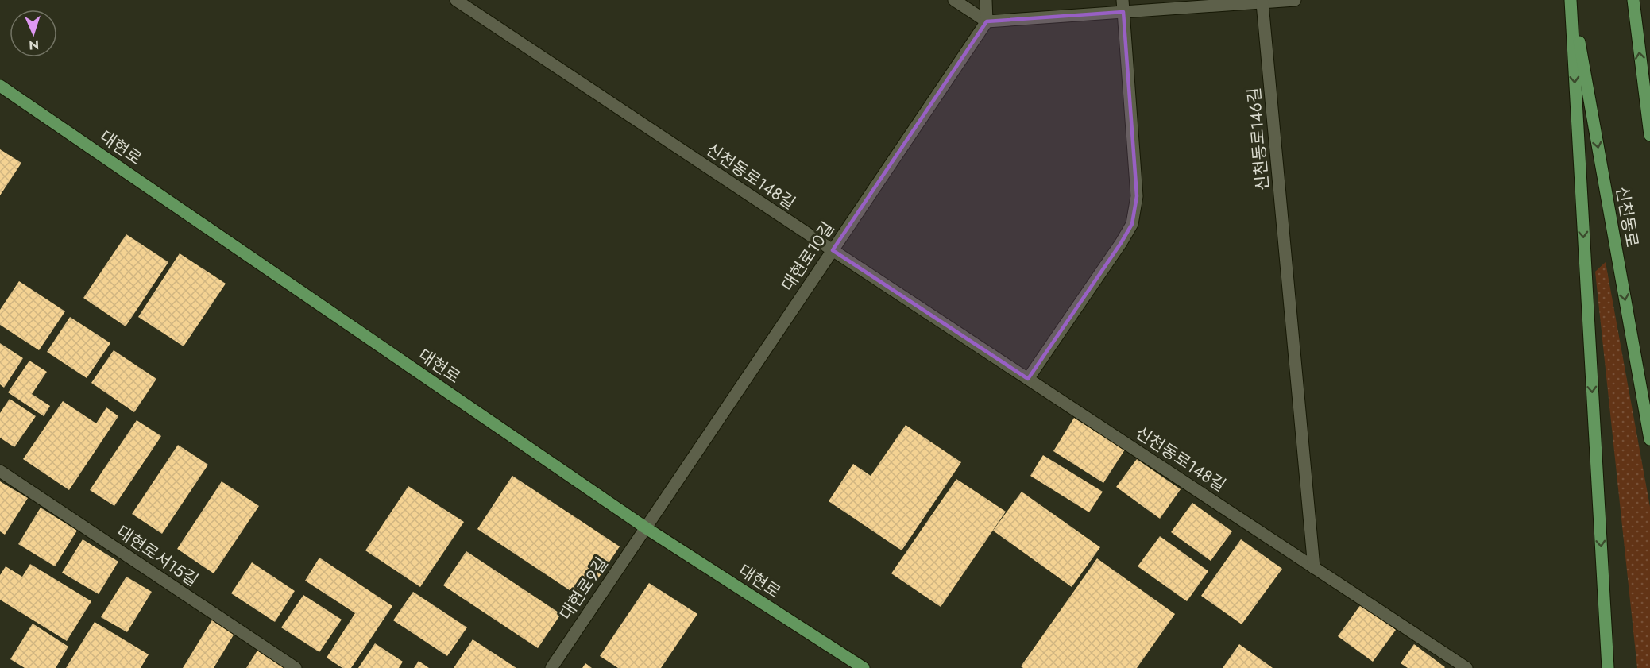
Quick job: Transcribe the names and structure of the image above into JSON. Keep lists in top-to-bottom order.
{
  "streets": {
    "main road": ["대현로", "신천동로"],
    "street": [
      "신천동로146길",
      "신천동로148길",
      "대현로10길",
      "대현로서15길",
      "대현로9길"
    ]
  },
  "crossings": [
    ["신천동로146길", "신천동로148길"],
    ["대현로", "대현로10길"],
    ["대현로", "대현로9길"],
    ["신천동로148길", "대현로10길"],
    ["대현로10길", "대현로9길"]
  ],
  "north": "bottom"
}
